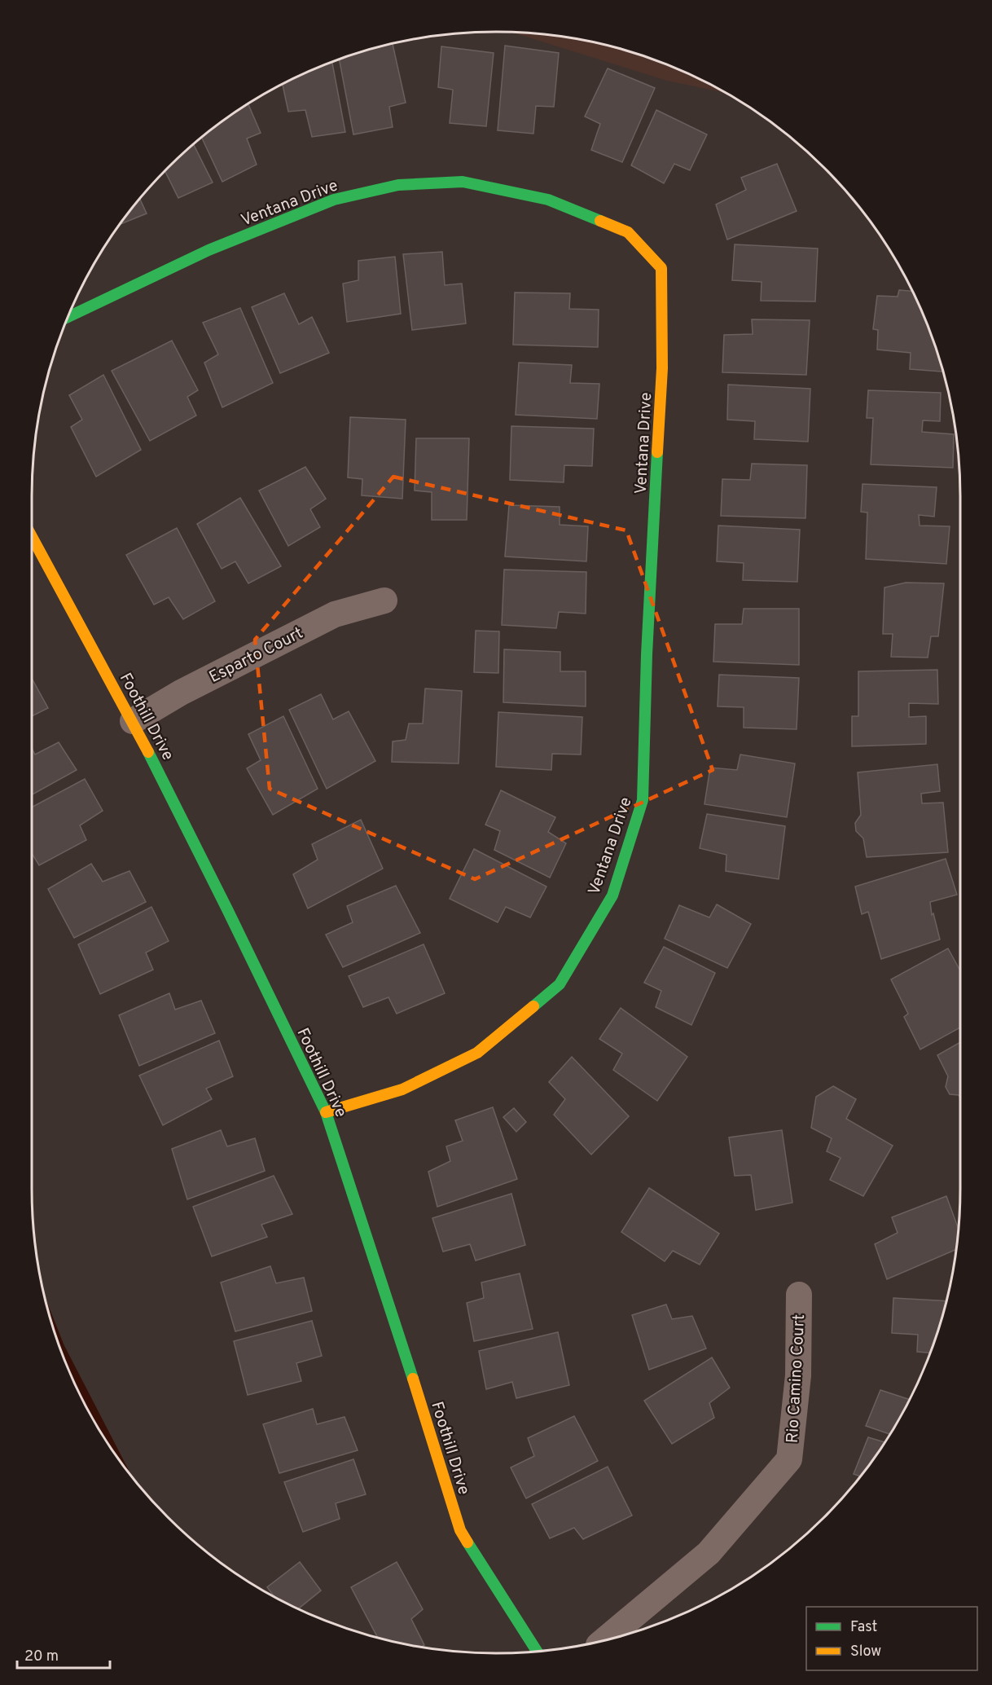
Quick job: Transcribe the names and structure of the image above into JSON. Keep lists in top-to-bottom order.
{
  "streets": {
    "street": [
      "Ventana Drive",
      "Esparto Court",
      "Foothill Drive",
      "Rio Camino Court"
    ]
  },
  "crossings": [
    ["Ventana Drive", "Foothill Drive"],
    ["Esparto Court", "Foothill Drive"]
  ],
  "legend": ["Fast", "Slow"],
  "scale_bar": "20 m"
}
